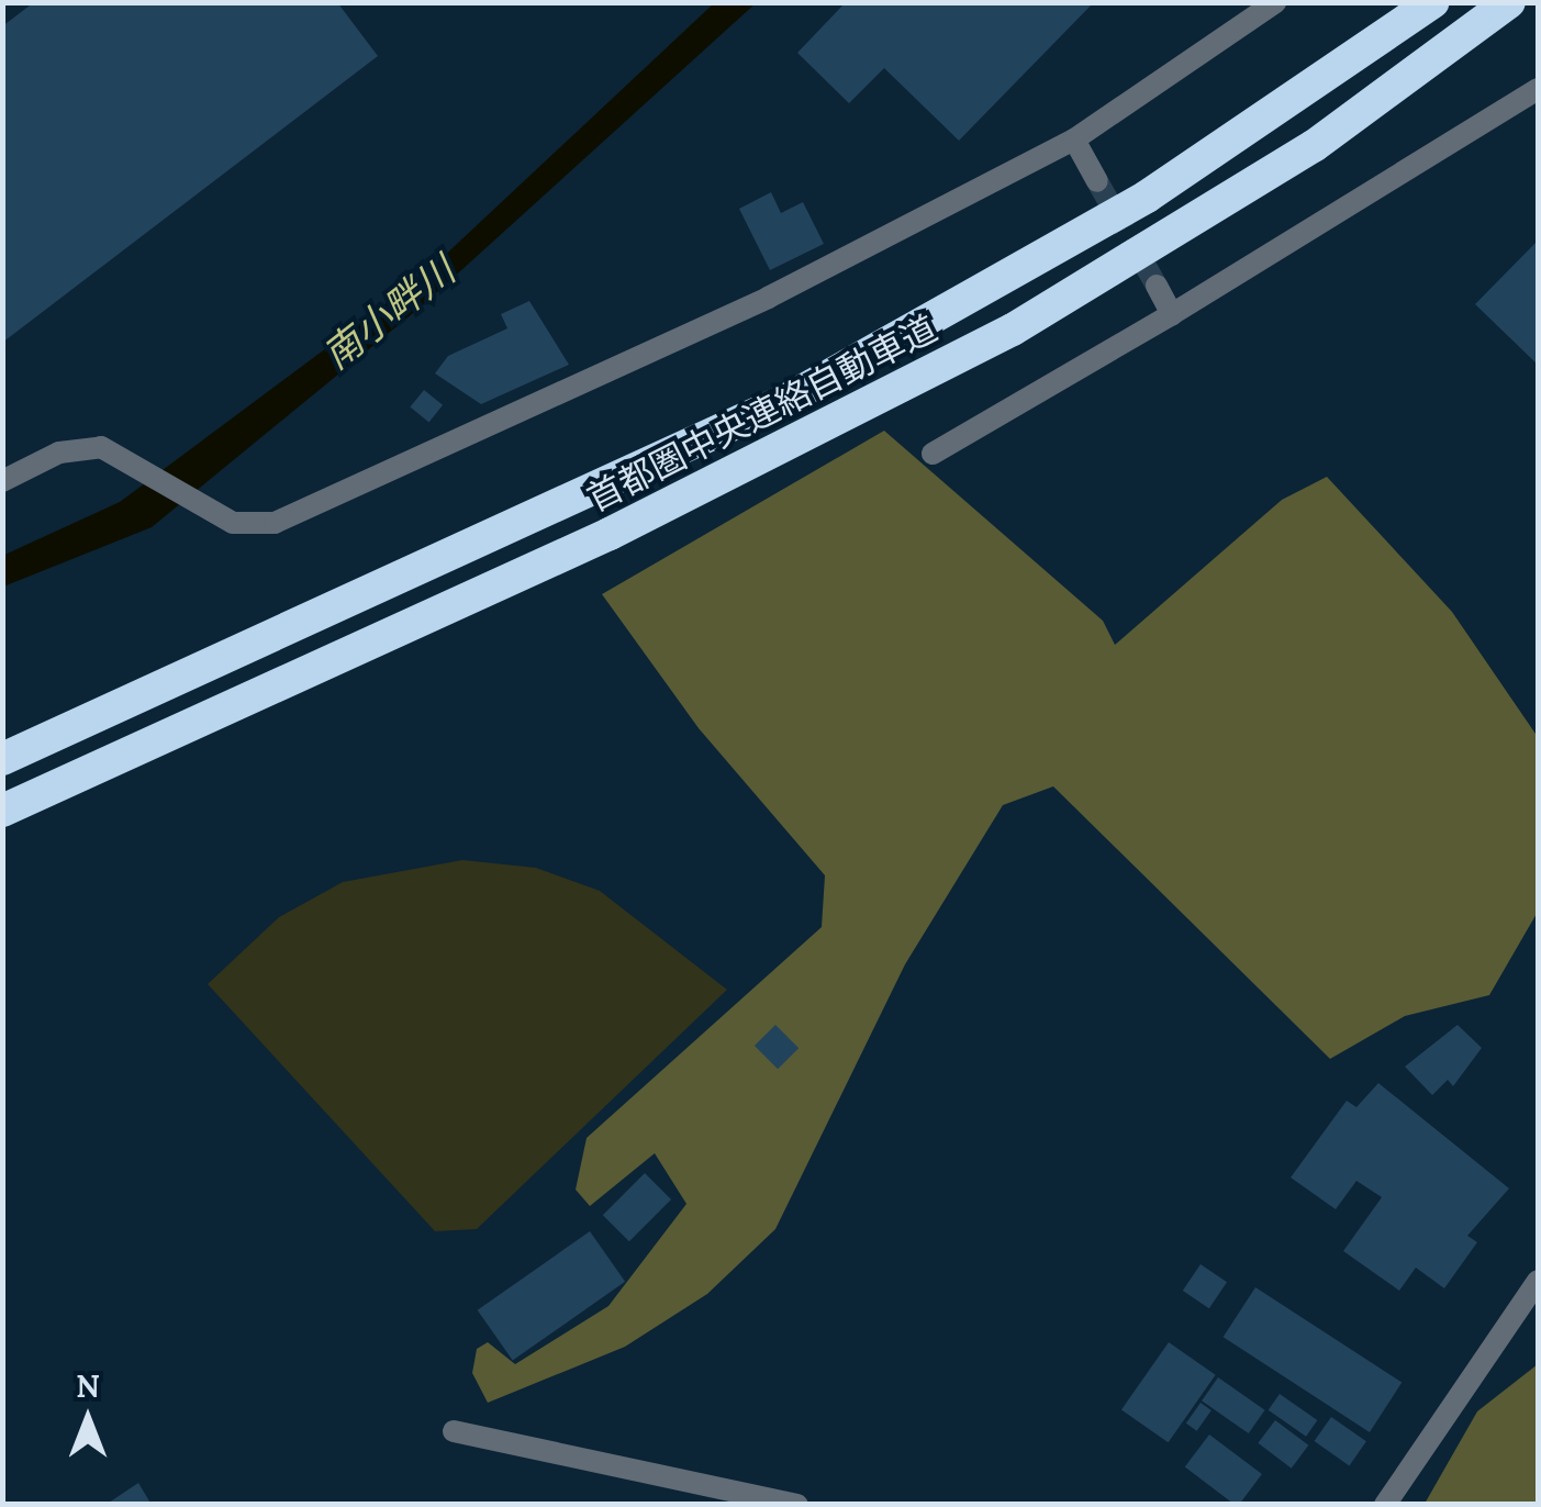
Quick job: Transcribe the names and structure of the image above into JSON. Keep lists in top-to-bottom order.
{
  "streets": {
    "highway": ["首都圏中央連絡自動車道"]
  },
  "water": ["南小畔川"],
  "north": "top"
}
